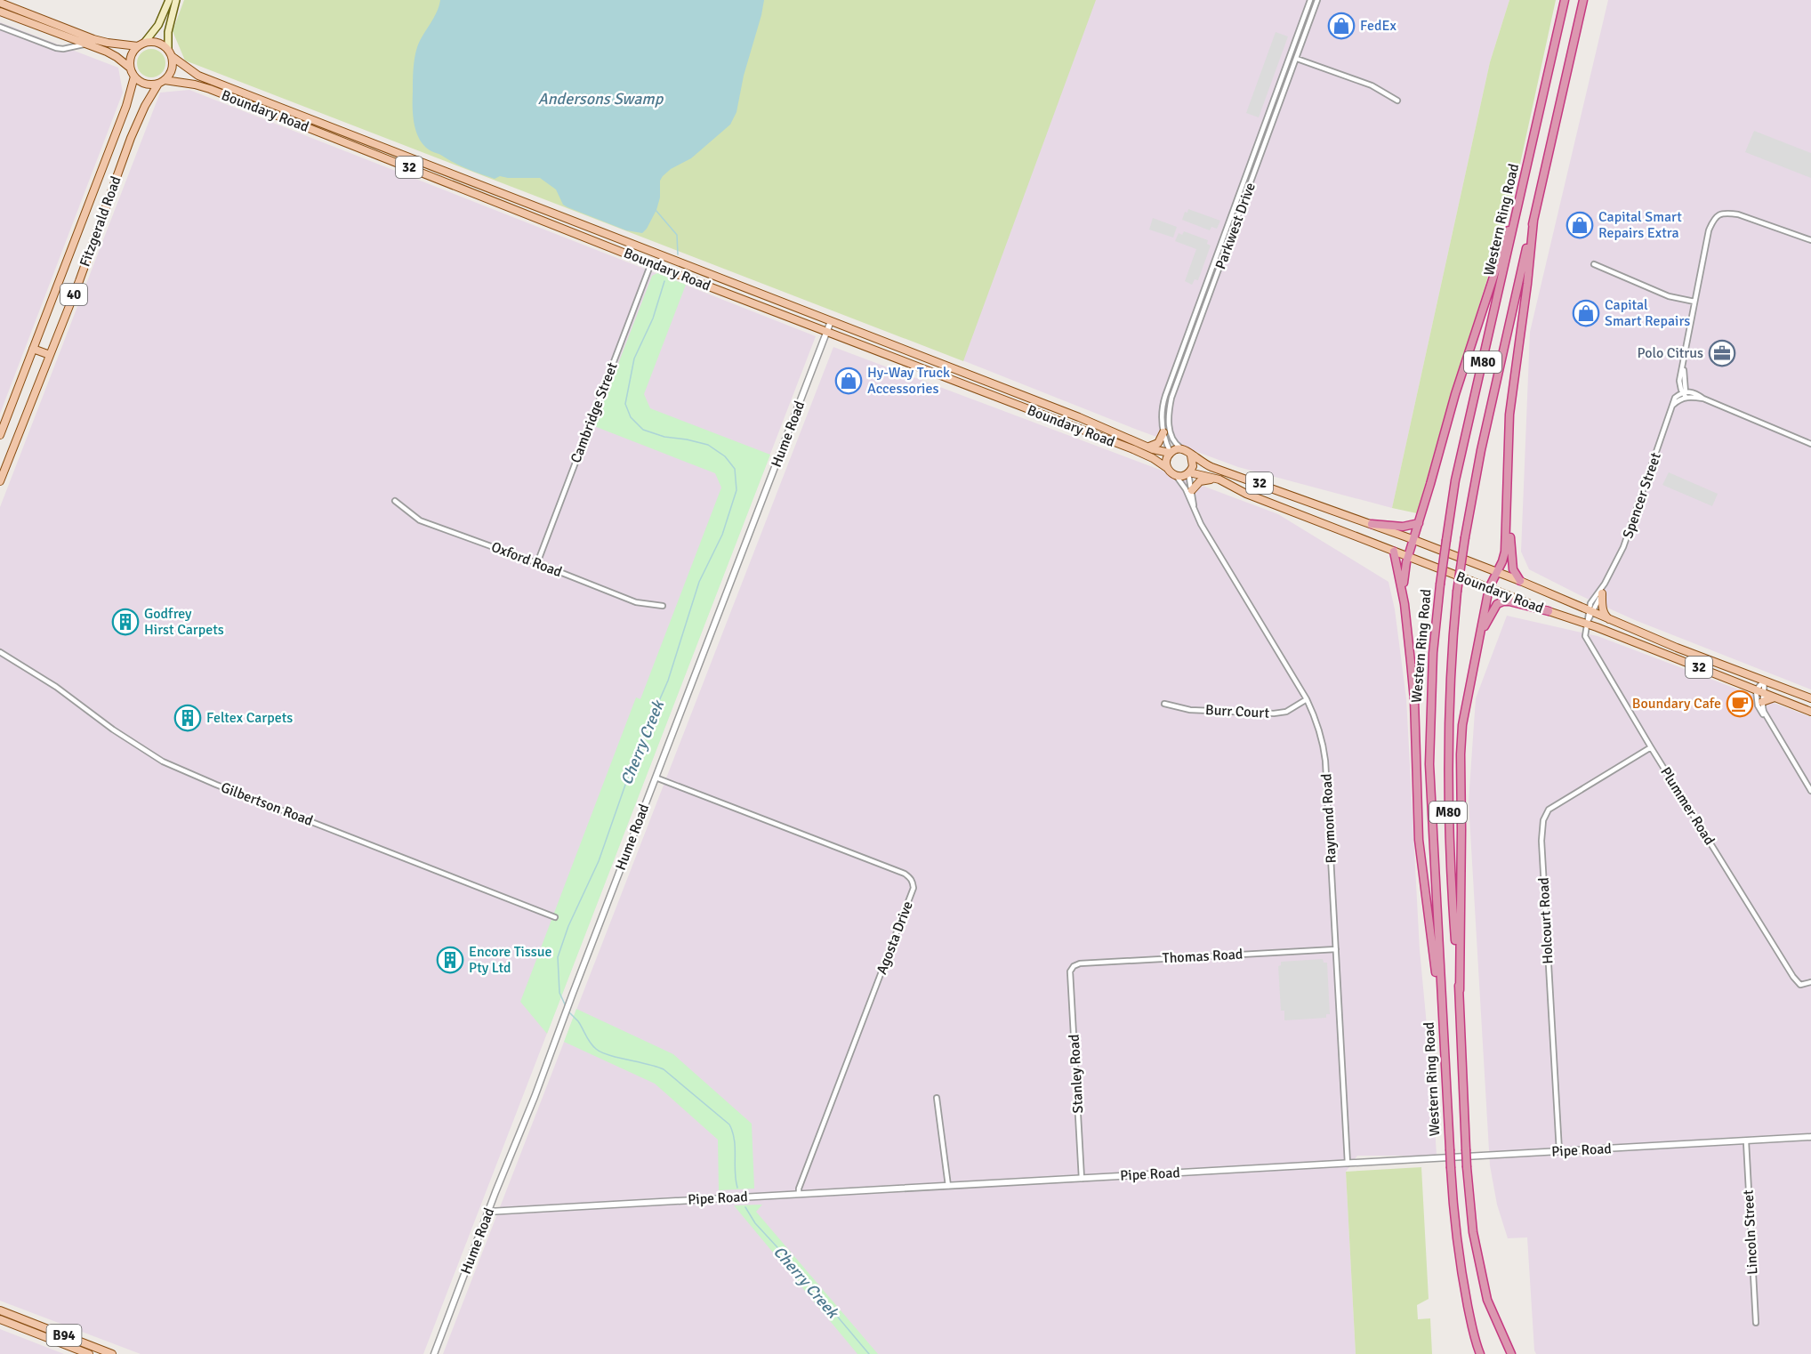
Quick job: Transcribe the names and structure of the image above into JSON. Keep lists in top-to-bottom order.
{
  "streets": {
    "highway": ["Western Ring Road", "M80"],
    "main road": [
      "Boundary Road",
      "32",
      "Fitzgerald Road",
      "40",
      "B94"
    ],
    "street": [
      "Parkwest Drive",
      "Cambridge Street",
      "Hume Road",
      "Spencer Street",
      "Oxford Road",
      "Burr Court",
      "Gilbertson Road",
      "Plummer Road",
      "Raymond Road",
      "Holcourt Road",
      "Agosta Drive",
      "Thomas Road",
      "Stanley Road",
      "Pipe Road",
      "Lincoln Street"
    ]
  },
  "crossings": [
    ["Boundary Road", "32"],
    ["Boundary Road", "Fitzgerald Road"],
    ["Boundary Road", "Parkwest Drive"],
    ["Boundary Road", "40"],
    ["Boundary Road", "Cambridge Street"],
    ["Boundary Road", "Hume Road"],
    ["Boundary Road", "Spencer Street"],
    ["Boundary Road", "Plummer Road"],
    ["Boundary Road", "Raymond Road"],
    ["32", "Parkwest Drive"],
    ["32", "Raymond Road"],
    ["Fitzgerald Road", "40"],
    ["Parkwest Drive", "Raymond Road"],
    ["Cambridge Street", "Oxford Road"],
    ["Hume Road", "Agosta Drive"],
    ["Hume Road", "Pipe Road"],
    ["Burr Court", "Raymond Road"],
    ["Plummer Road", "Holcourt Road"],
    ["Raymond Road", "Thomas Road"],
    ["Raymond Road", "Pipe Road"],
    ["Holcourt Road", "Pipe Road"],
    ["Agosta Drive", "Pipe Road"],
    ["Thomas Road", "Stanley Road"],
    ["Stanley Road", "Pipe Road"],
    ["Pipe Road", "Lincoln Street"]
  ],
  "water": ["Andersons Swamp", "Cherry Creek"],
  "places": {
    "shop": [
      "FedEx",
      "Capital Smart Repairs Extra",
      "Capital Smart Repairs",
      "Hy-Way Truck Accessories"
    ],
    "office": ["Polo Citrus"],
    "building": ["Godfrey Hirst Carpets", "Feltex Carpets", "Encore Tissue Pty Ltd"],
    "cafe": ["Boundary Cafe"]
  }
}
